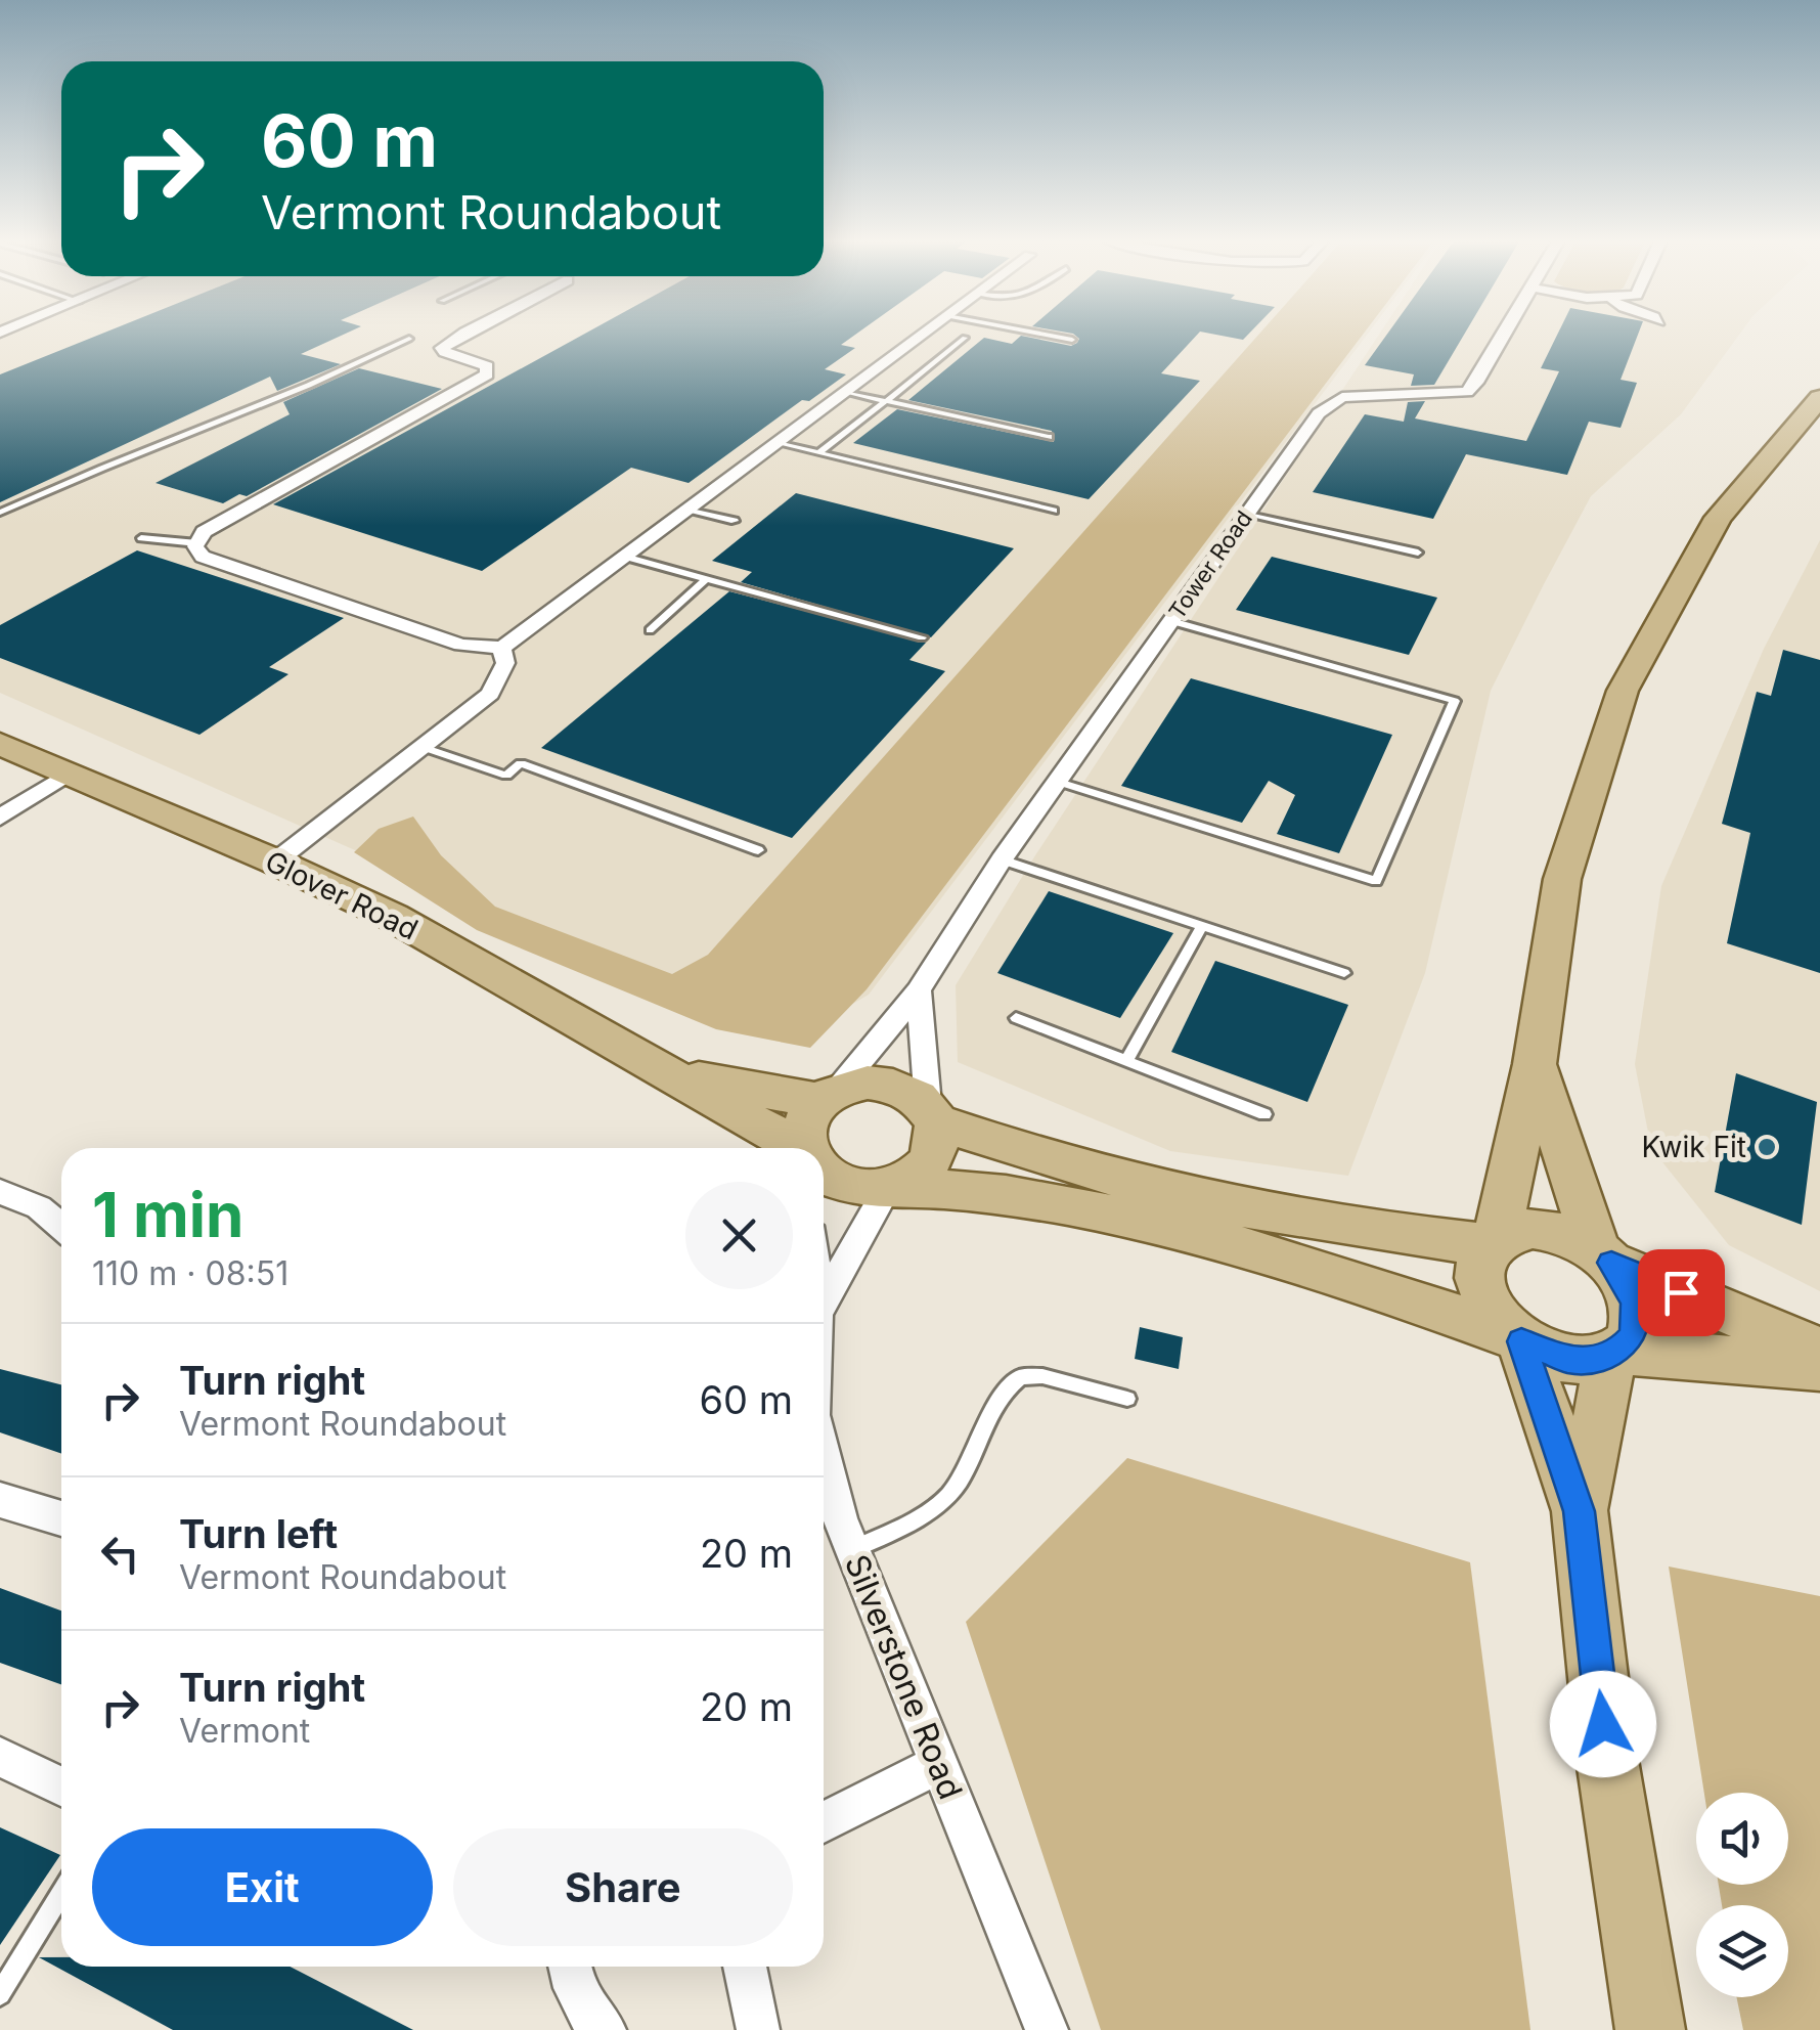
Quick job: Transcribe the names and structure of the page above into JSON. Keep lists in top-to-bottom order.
{
  "streets": {
    "main road": ["Glover Road"],
    "street": ["Tower Road", "Silverstone Road"]
  },
  "crossings": [
    ["Tower Road", "Glover Road"]
  ],
  "places": ["Kwik Fit"],
  "page": {
    "turn": ["60 m", "Vermont Roundabout"],
    "heading": ["1 min", "110 m · 08:51"],
    "list": [
      {
        "name": "Turn right",
        "note": "Vermont Roundabout",
        "value": "60 m"
      },
      {
        "name": "Turn left",
        "note": "Vermont Roundabout",
        "value": "20 m"
      },
      {
        "name": "Turn right",
        "note": "Vermont",
        "value": "20 m"
      }
    ],
    "buttons": ["Exit", "Share"]
  }
}
